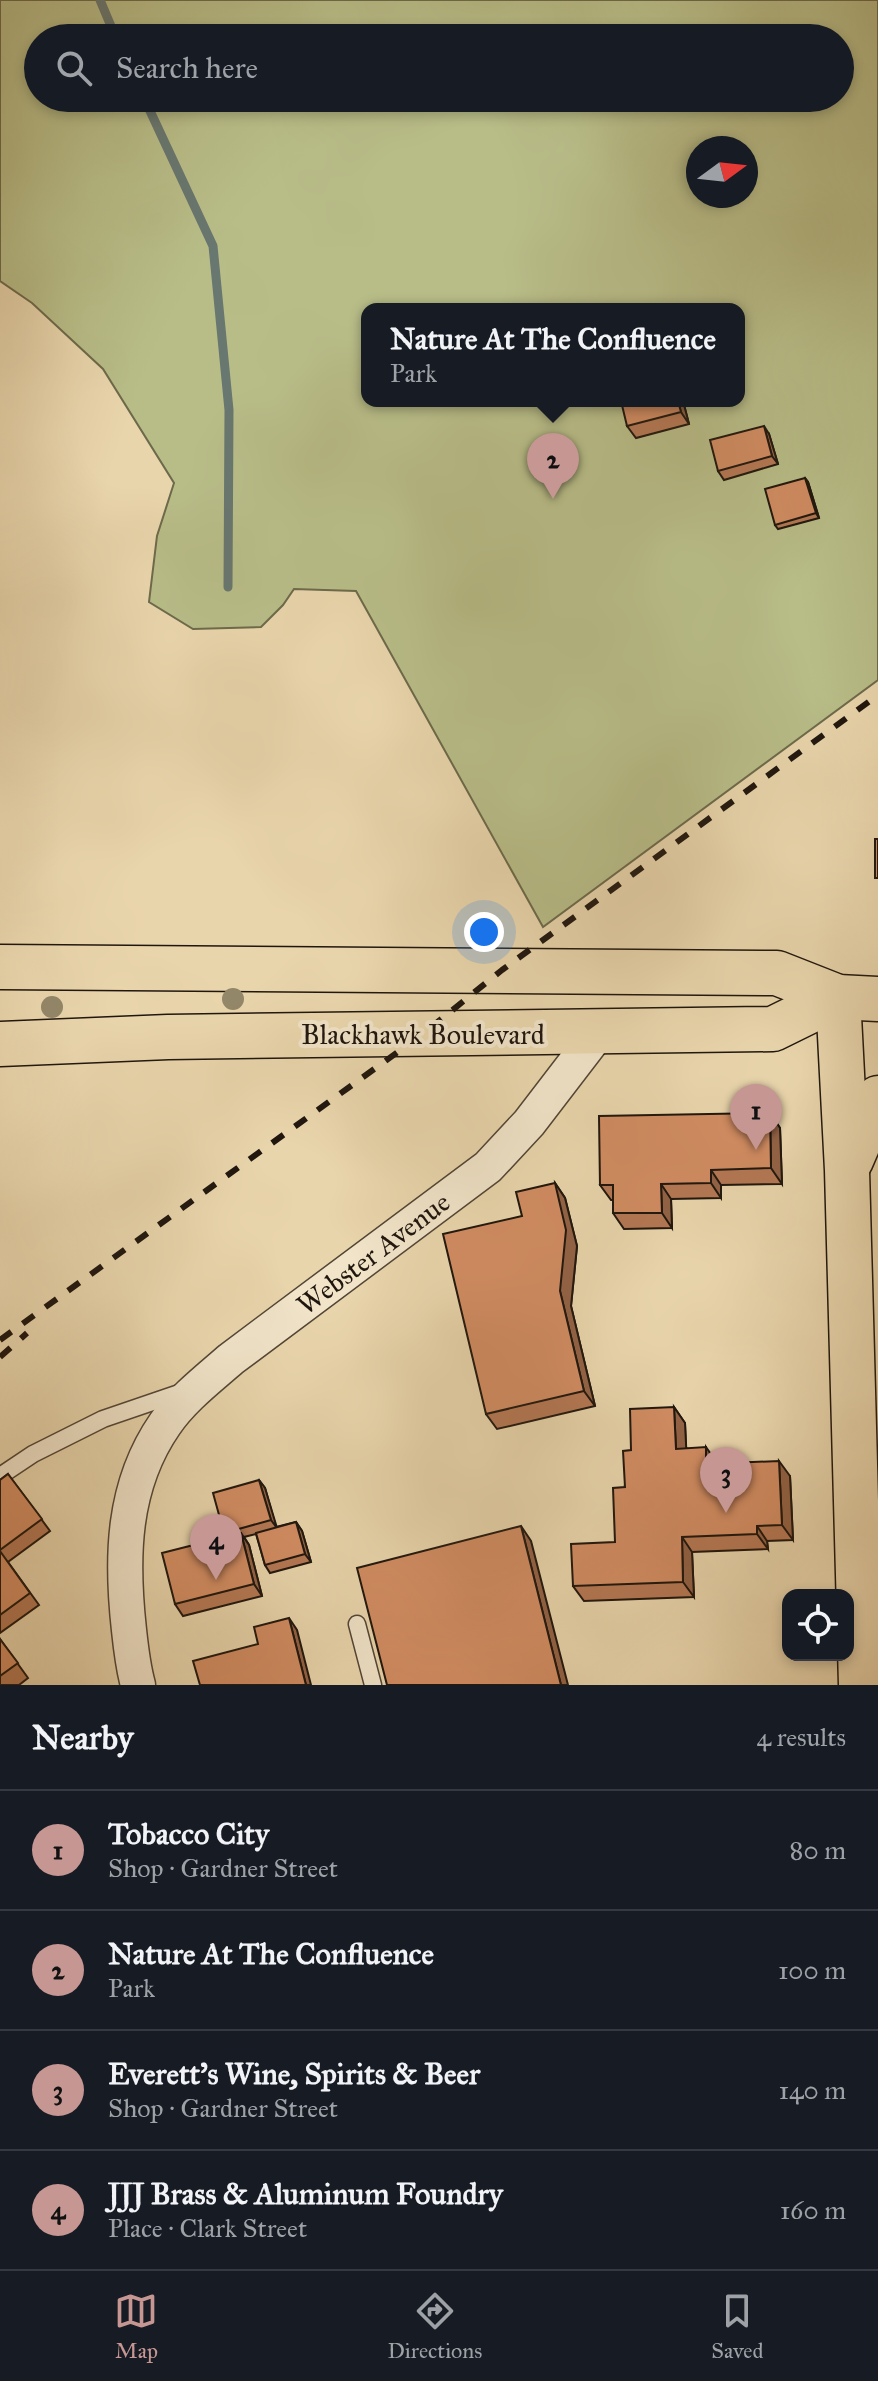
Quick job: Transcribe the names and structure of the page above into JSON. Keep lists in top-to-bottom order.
{
  "streets": {
    "main road": ["Blackhawk Boulevard"],
    "street": ["Webster Avenue"]
  },
  "crossings": [
    ["Blackhawk Boulevard", "Webster Avenue"]
  ],
  "north": "right",
  "page": {
    "search": "Search here",
    "popup": ["Nature At The Confluence", "Park"],
    "pins": [
      "2",
      "1",
      "3",
      "4"
    ],
    "heading": ["Nearby", "4 results"],
    "list": [
      {
        "mark": "1",
        "name": "Tobacco City",
        "note": "Shop · Gardner Street",
        "value": "80 m"
      },
      {
        "mark": "2",
        "name": "Nature At The Confluence",
        "note": "Park",
        "value": "100 m"
      },
      {
        "mark": "3",
        "name": "Everett's Wine, Spirits & Beer",
        "note": "Shop · Gardner Street",
        "value": "140 m"
      },
      {
        "mark": "4",
        "name": "JJJ Brass & Aluminum Foundry",
        "note": "Place · Clark Street",
        "value": "160 m"
      }
    ],
    "nav": ["Map", "Directions", "Saved"]
  }
}
